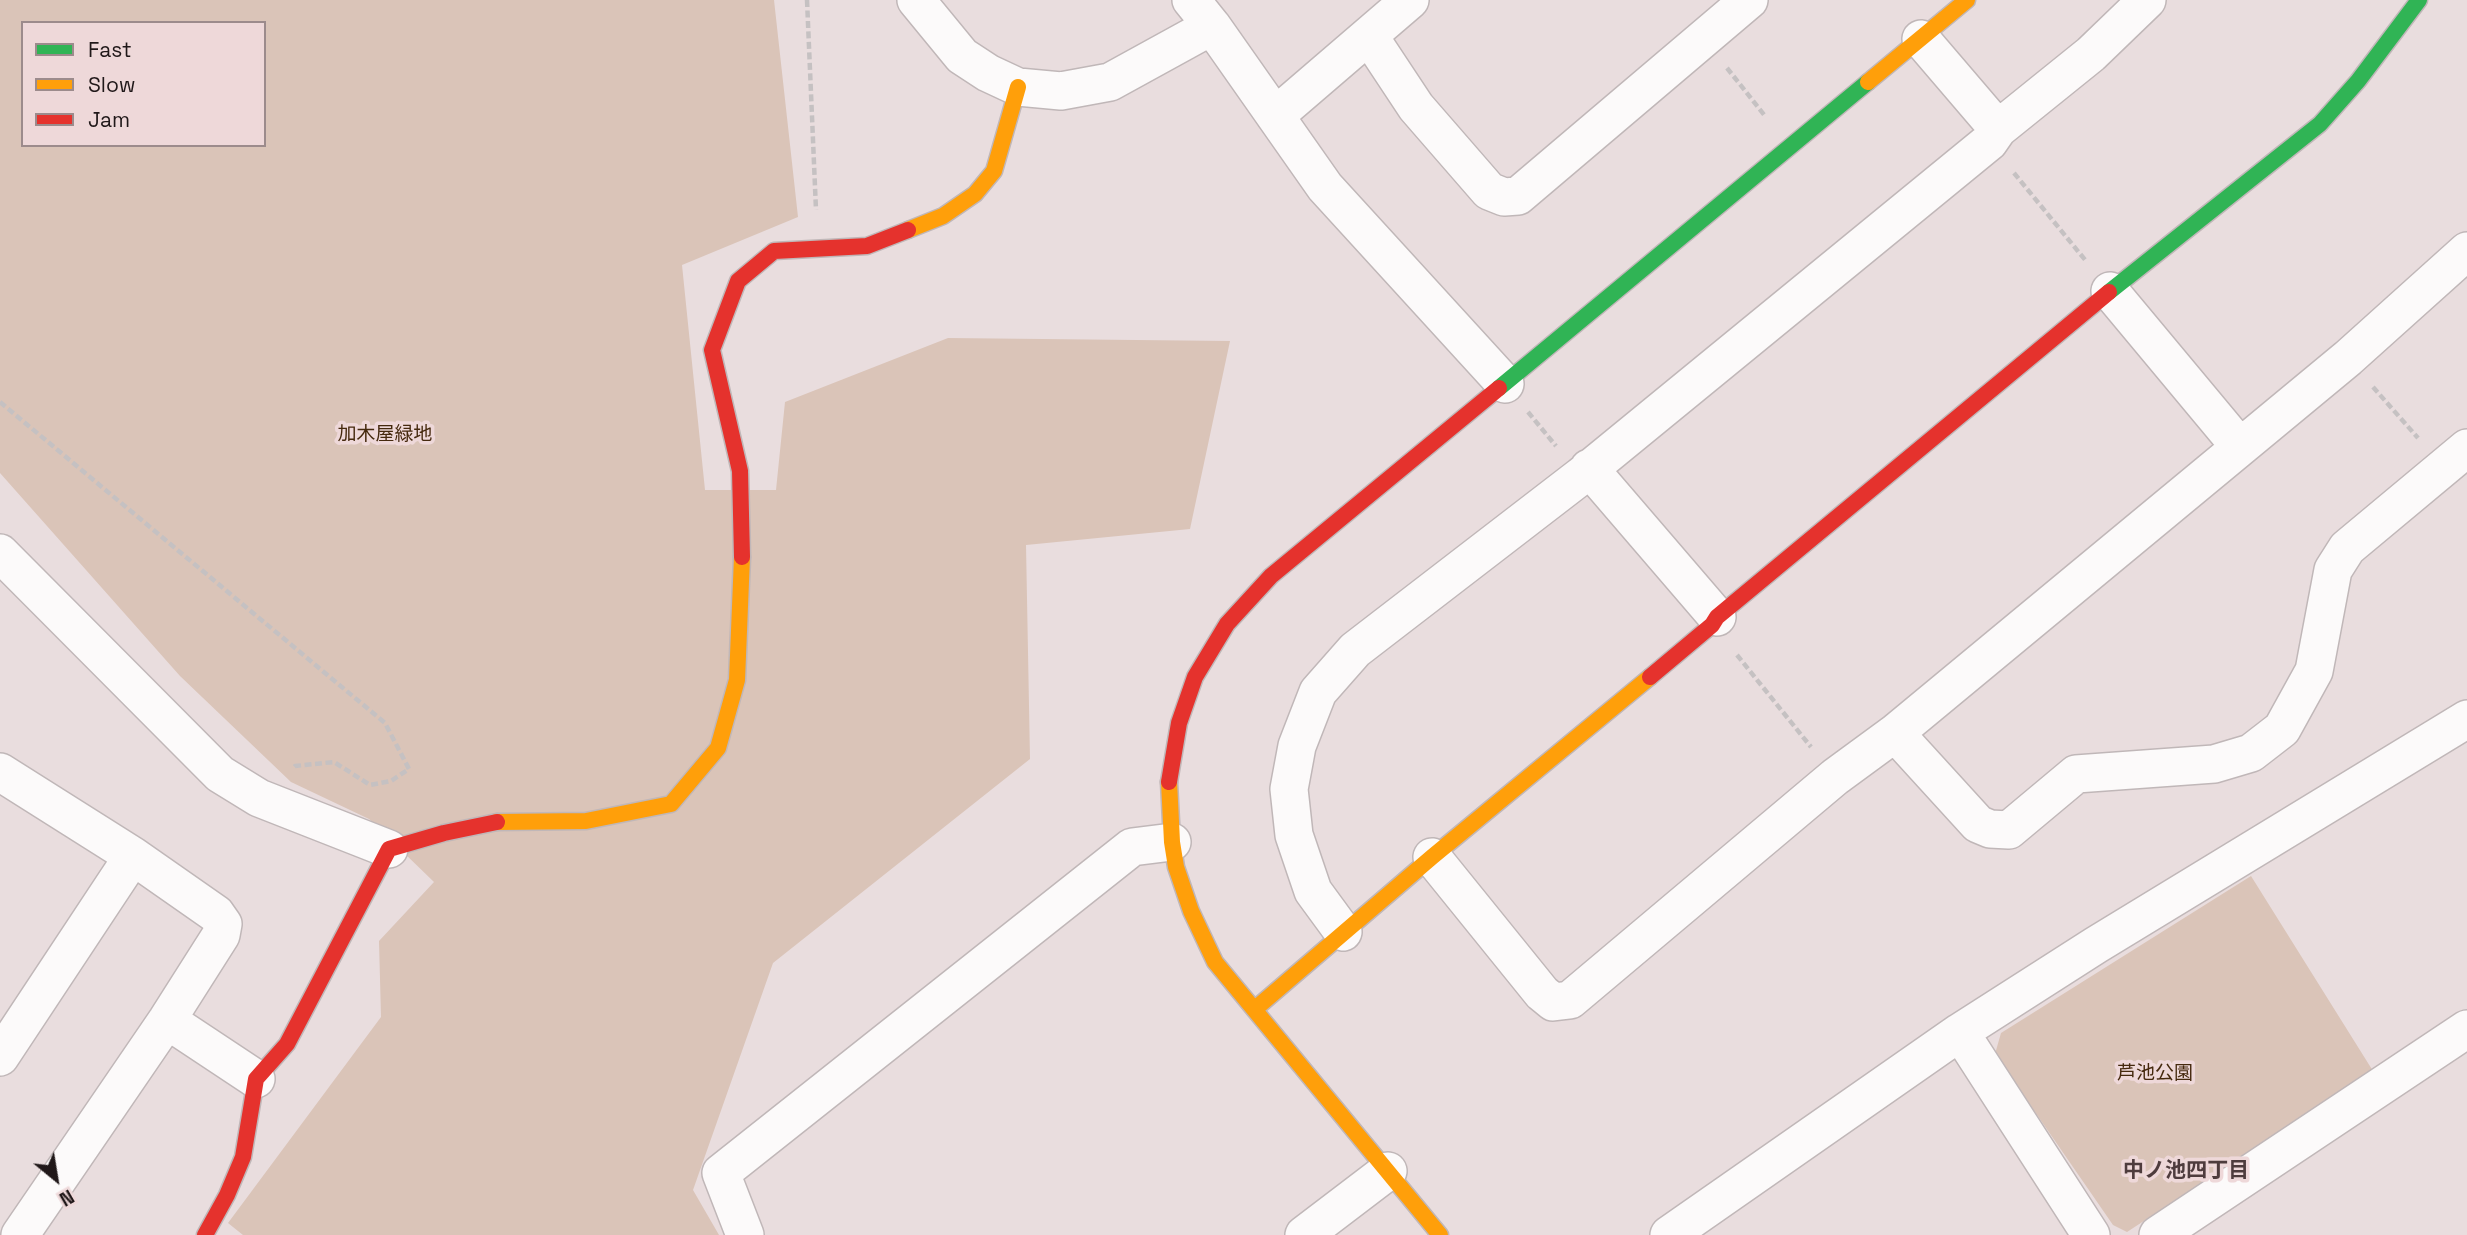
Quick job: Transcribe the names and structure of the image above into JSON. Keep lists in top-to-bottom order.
{
  "districts": ["中ノ池四丁目"],
  "parks": ["加木屋緑地", "芦池公園"],
  "legend": ["Fast", "Slow", "Jam"],
  "north": "bottom right"
}
